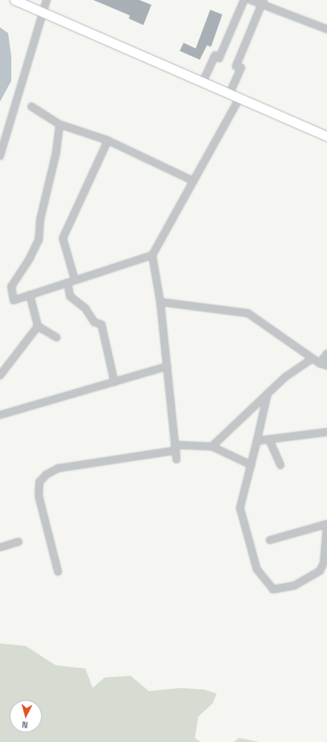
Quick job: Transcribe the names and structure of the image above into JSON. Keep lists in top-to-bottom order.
{
  "north": "bottom"
}
